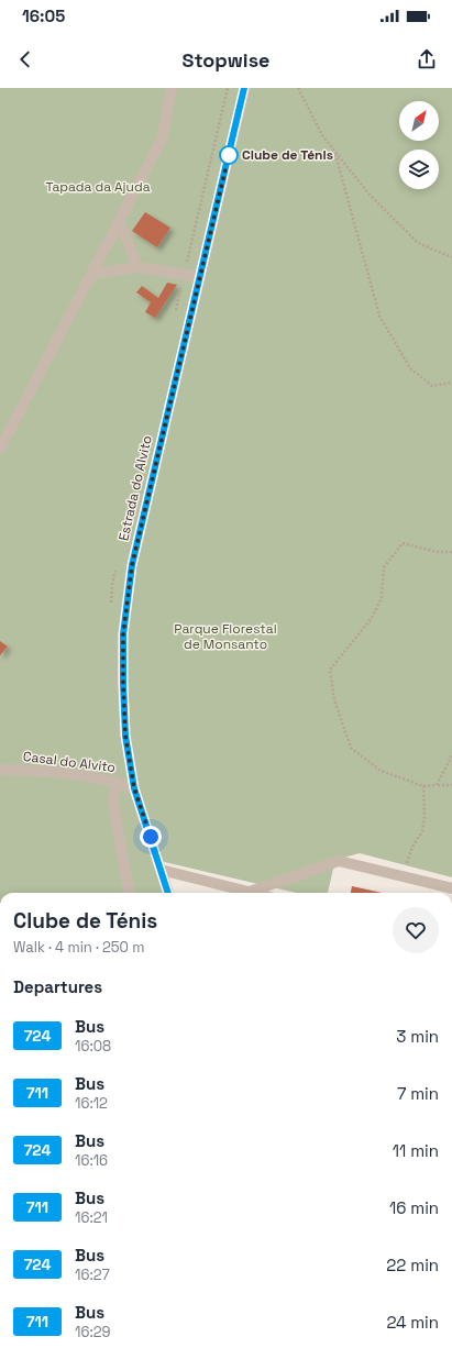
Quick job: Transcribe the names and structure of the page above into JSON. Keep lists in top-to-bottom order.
{
  "streets": {
    "street": ["Estrada do Alvito", "Casal do Alvito"]
  },
  "crossings": [
    ["Estrada do Alvito", "Casal do Alvito"]
  ],
  "parks": ["Tapada da Ajuda", "Parque Florestal de Monsanto"],
  "places": ["Clube de Ténis"],
  "lines": ["bus line 724"],
  "north": "top right",
  "page": {
    "status": "16:05",
    "header": "Stopwise",
    "heading": [
      ["Clube de Ténis", "Walk · 4 min · 250 m"],
      "Departures"
    ],
    "list": [
      {
        "mark": "724",
        "name": "Bus",
        "note": "16:08",
        "value": "3 min"
      },
      {
        "mark": "711",
        "name": "Bus",
        "note": "16:12",
        "value": "7 min"
      },
      {
        "mark": "724",
        "name": "Bus",
        "note": "16:16",
        "value": "11 min"
      },
      {
        "mark": "711",
        "name": "Bus",
        "note": "16:21",
        "value": "16 min"
      },
      {
        "mark": "724",
        "name": "Bus",
        "note": "16:27",
        "value": "22 min"
      },
      {
        "mark": "711",
        "name": "Bus",
        "note": "16:29",
        "value": "24 min"
      }
    ]
  }
}
